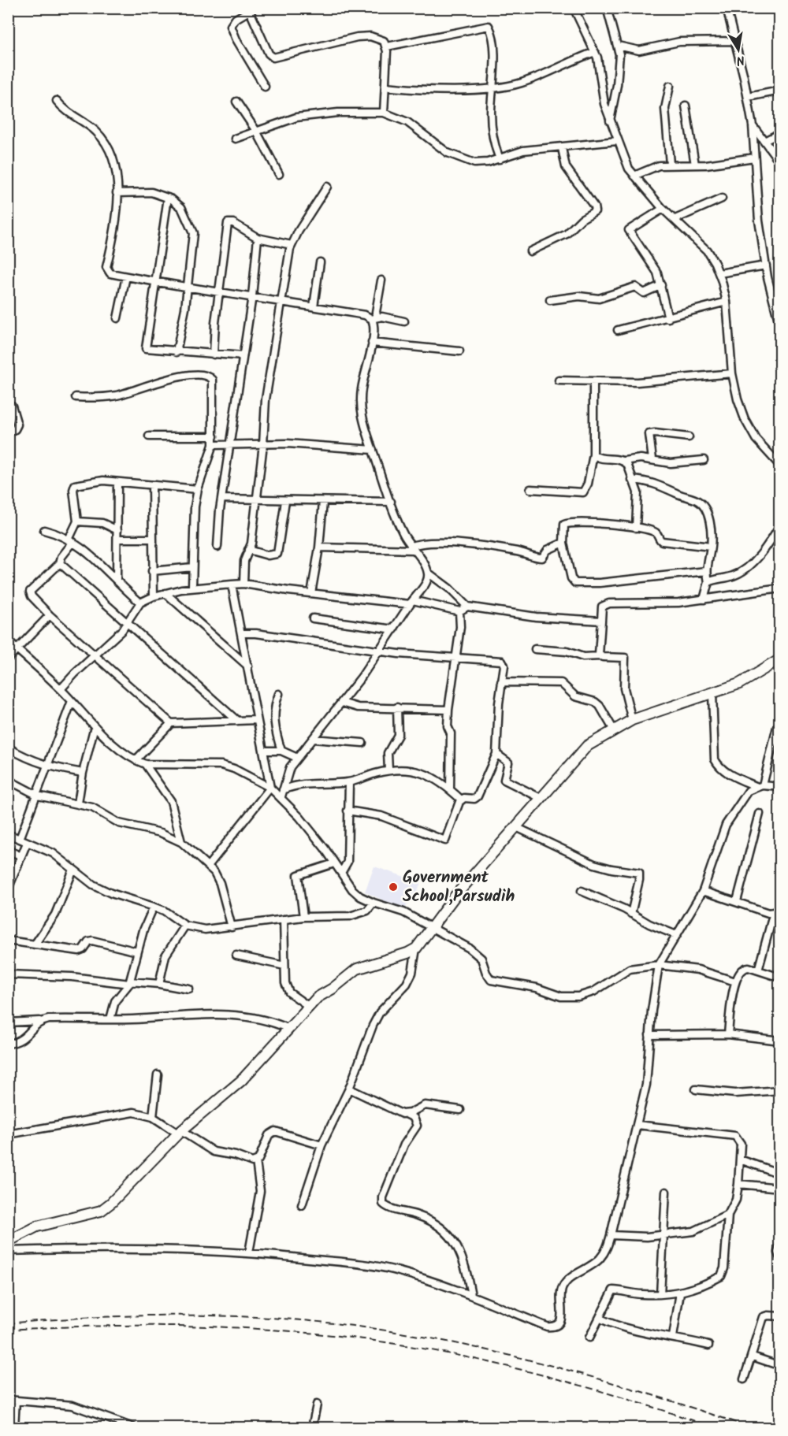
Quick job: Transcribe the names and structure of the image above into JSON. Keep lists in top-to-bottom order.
{
  "places": ["Government School,Parsudih"],
  "north": "bottom"
}
